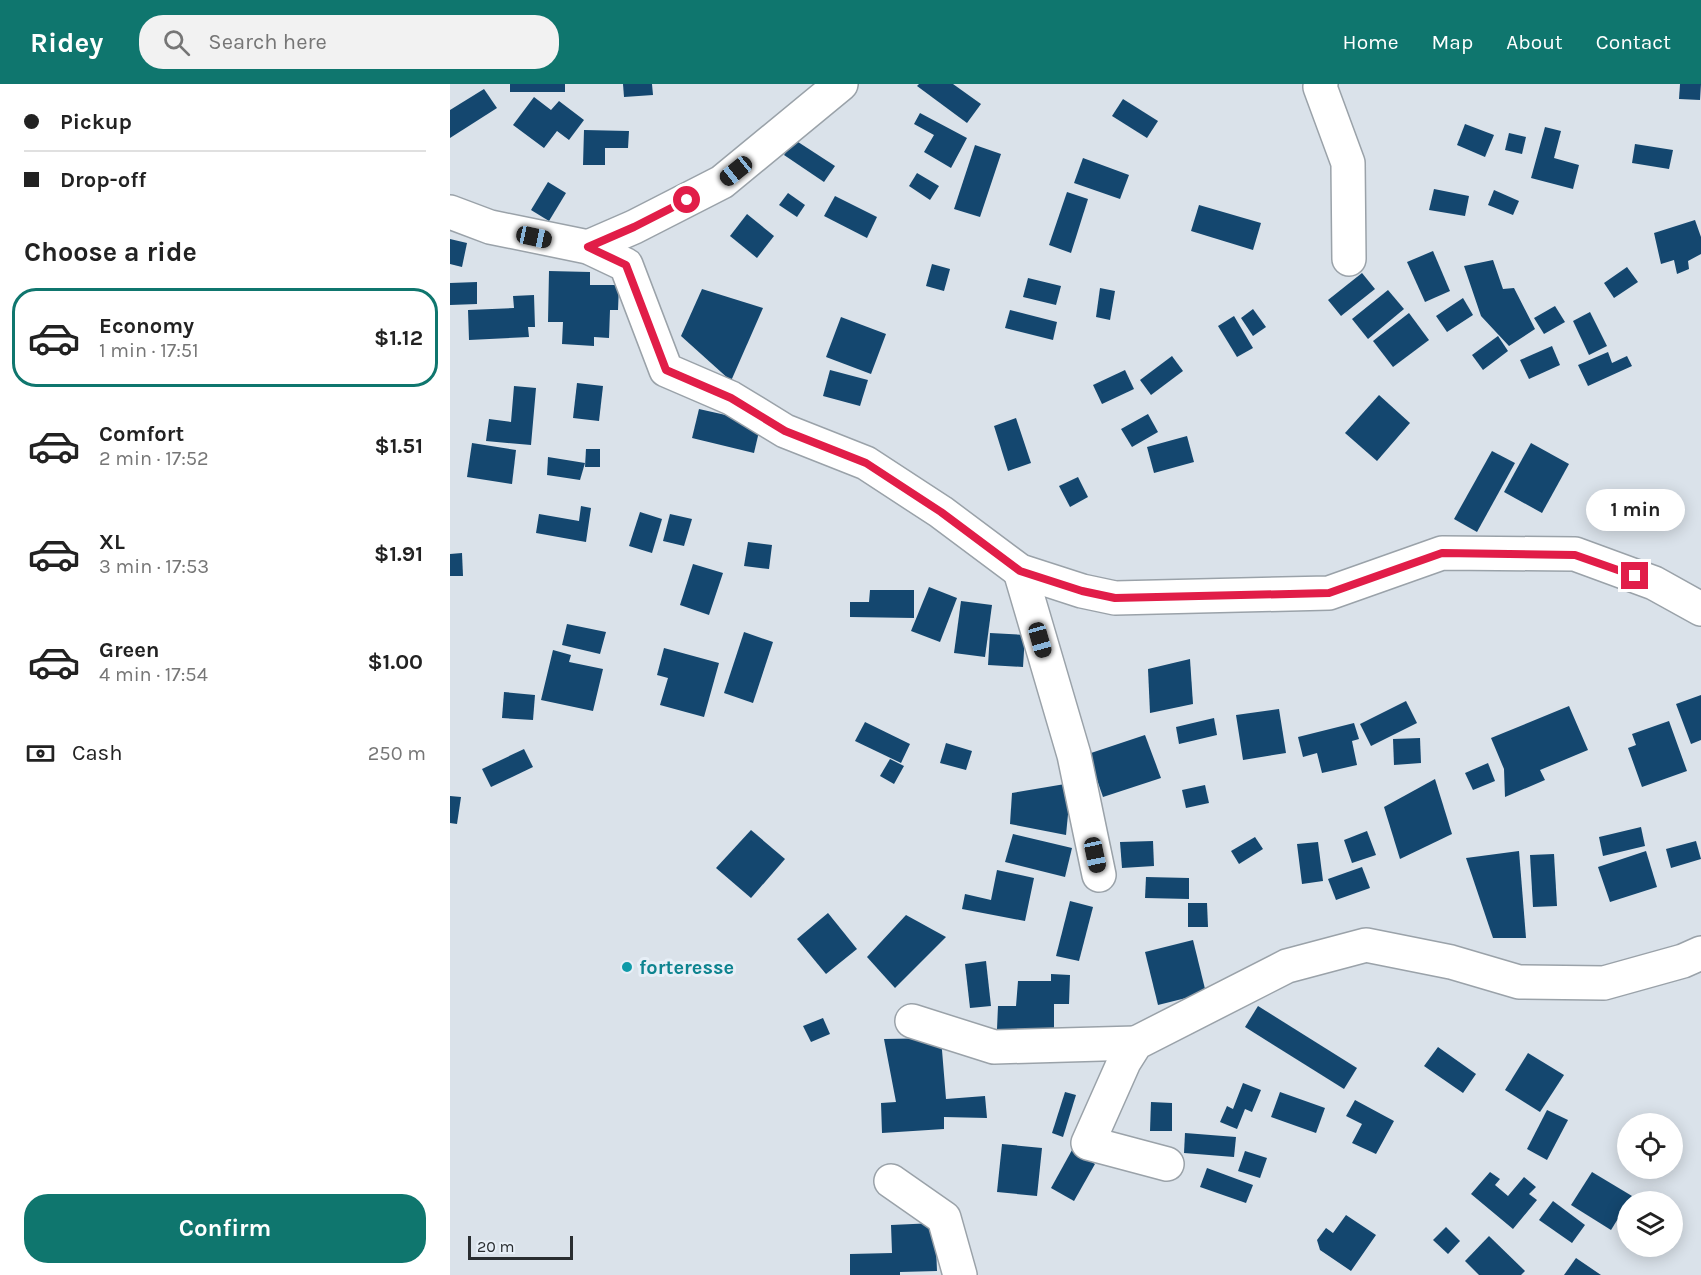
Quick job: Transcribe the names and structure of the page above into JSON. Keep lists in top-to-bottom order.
{
  "places": ["forteresse"],
  "scale_bar": "20 m",
  "page": {
    "header": "Ridey",
    "search": "Search here",
    "nav": [
      "Home",
      "Map",
      "About",
      "Contact"
    ],
    "banner": ["Pickup", "Drop-off"],
    "heading": "Choose a ride",
    "list": [
      {
        "name": "Economy",
        "note": "1 min · 17:51",
        "value": "$1.12"
      },
      {
        "name": "Comfort",
        "note": "2 min · 17:52",
        "value": "$1.51"
      },
      {
        "name": "XL",
        "note": "3 min · 17:53",
        "value": "$1.91"
      },
      {
        "name": "Green",
        "note": "4 min · 17:54",
        "value": "$1.00"
      }
    ],
    "bubble": "1 min",
    "pay": ["Cash", "250 m"],
    "buttons": "Confirm",
    "scale": "20 m"
  }
}
